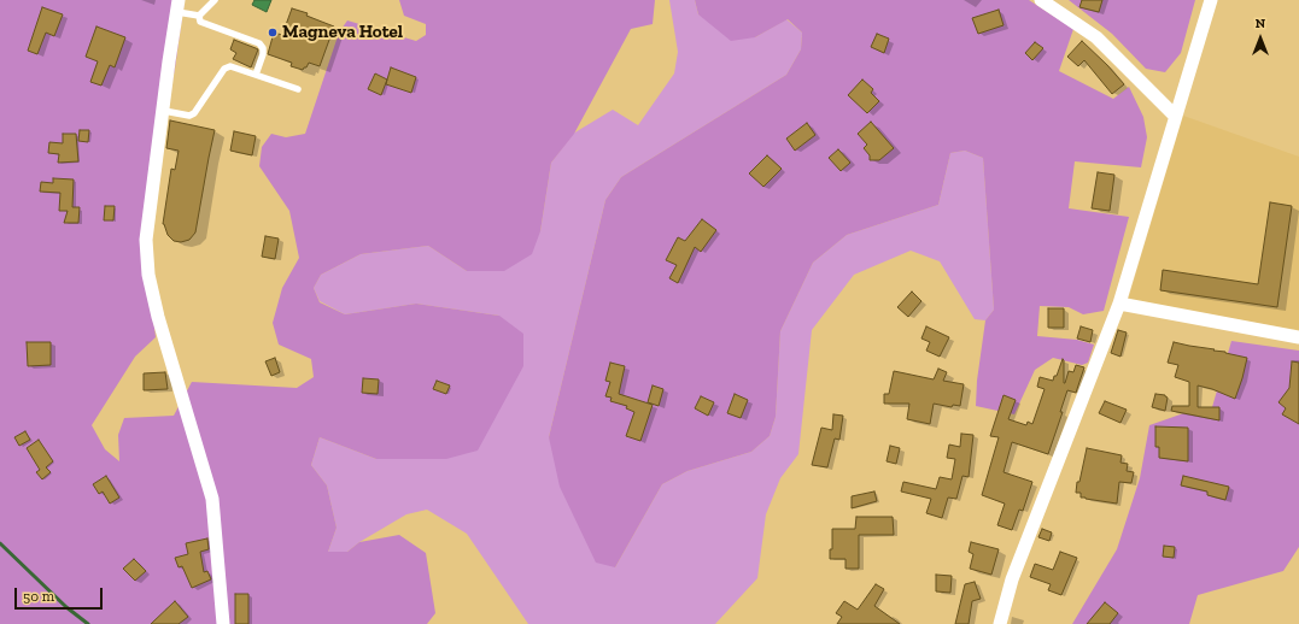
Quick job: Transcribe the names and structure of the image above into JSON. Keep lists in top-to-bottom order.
{
  "places": ["Magneva Hotel"],
  "scale_bar": "50 m",
  "north": "top"
}
